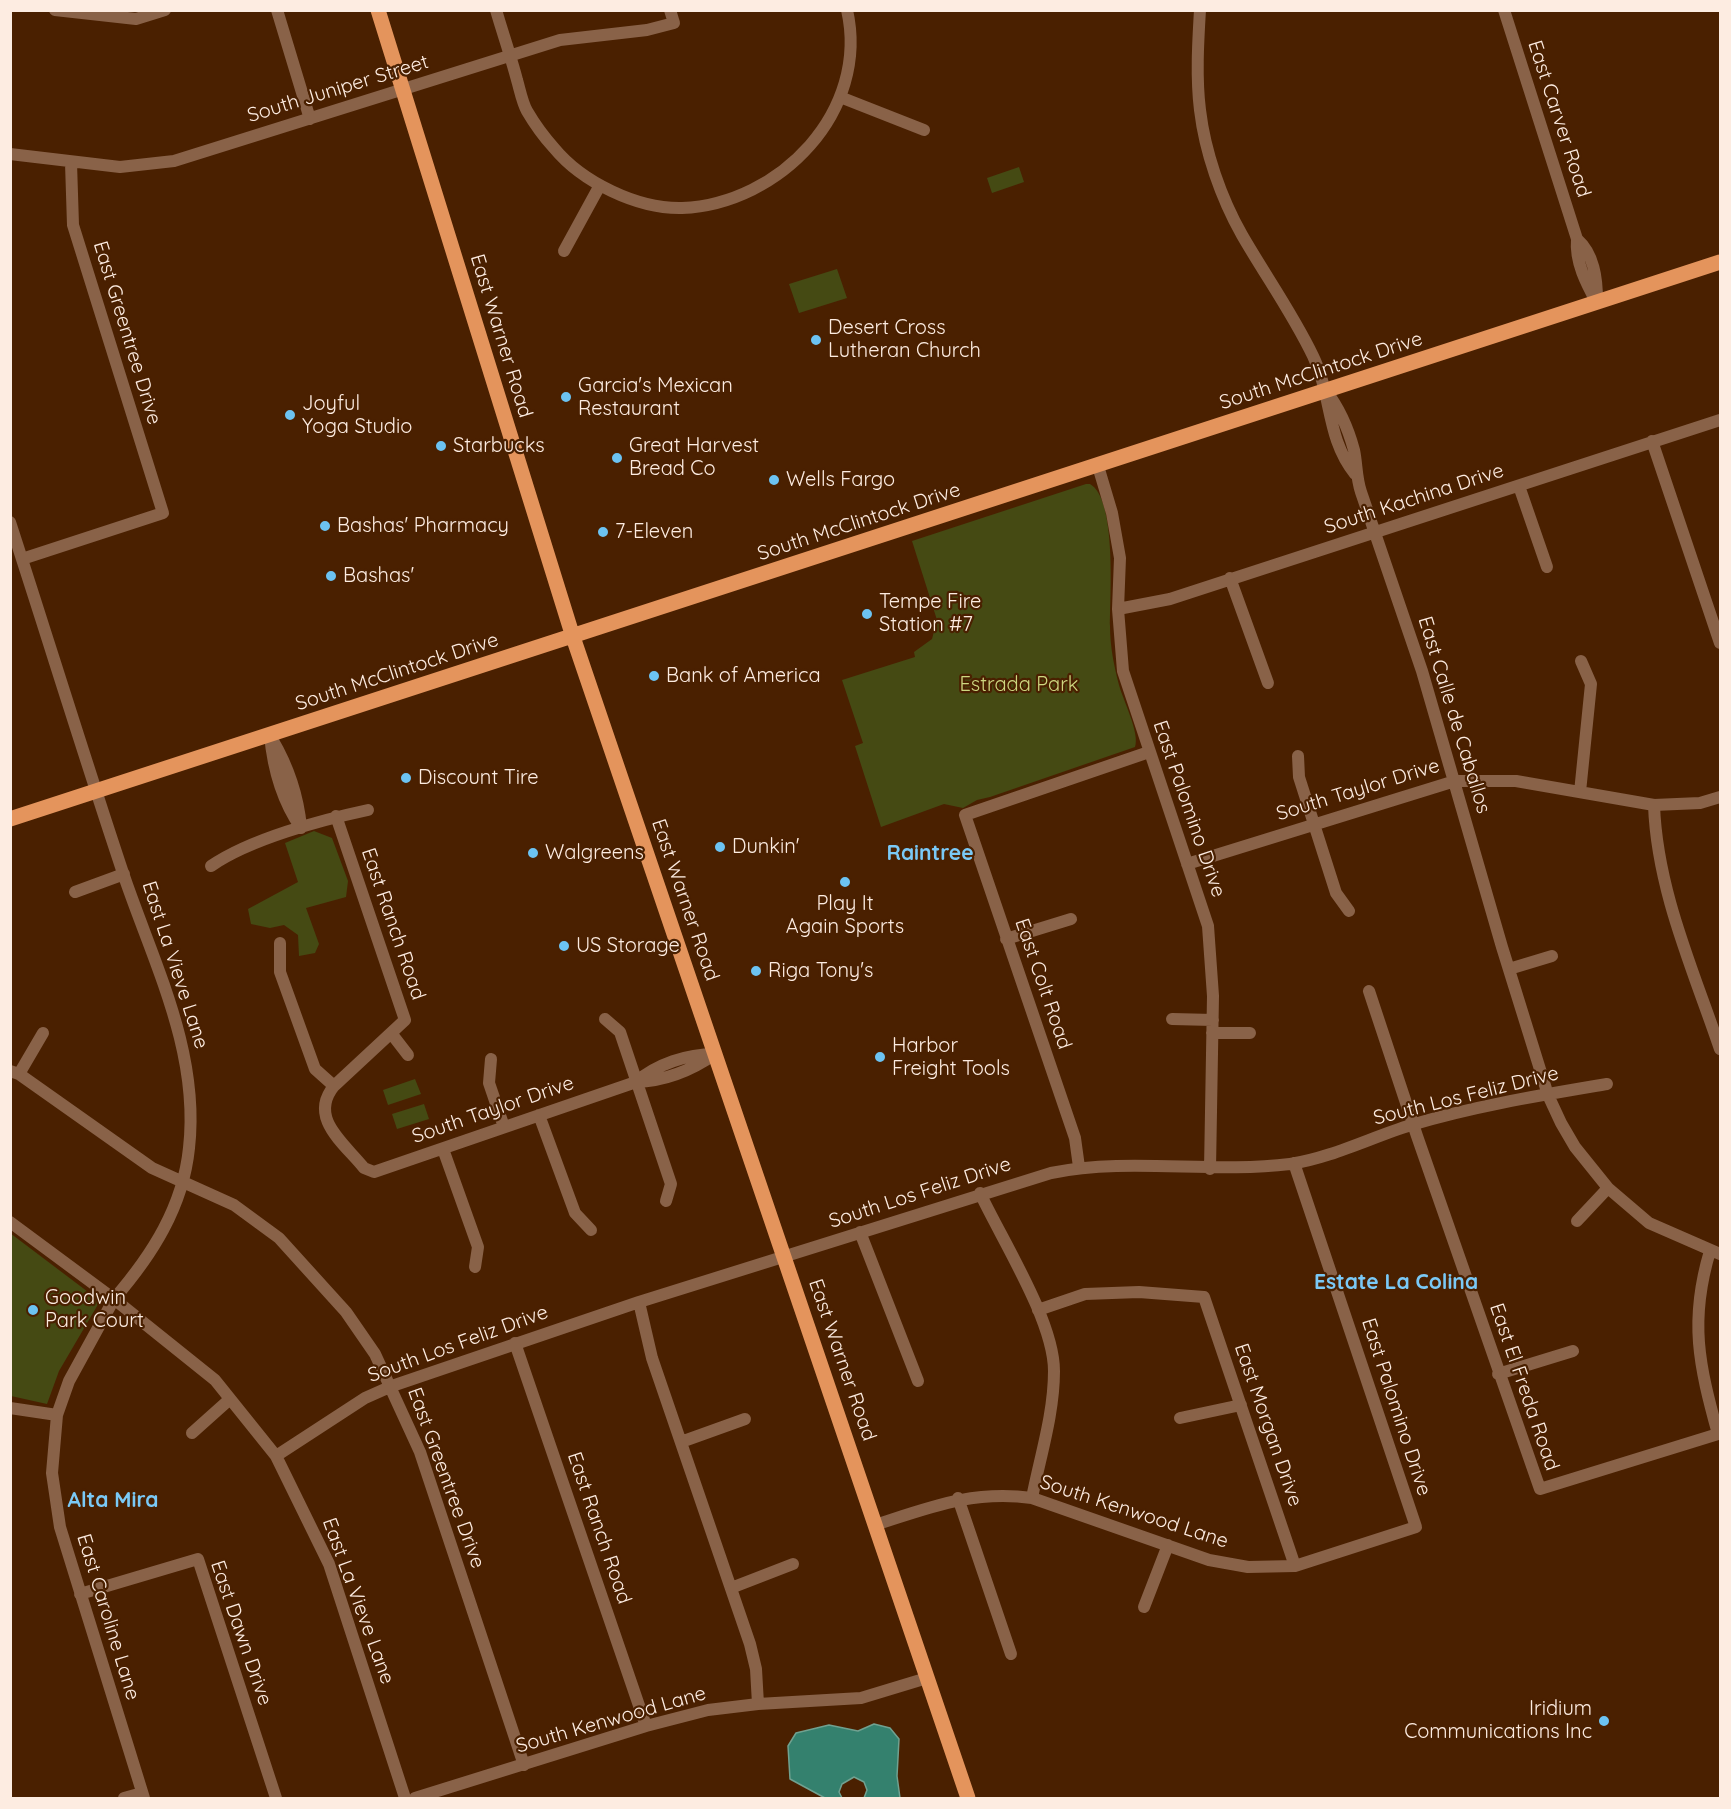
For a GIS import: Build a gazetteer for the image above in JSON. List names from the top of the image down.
{
  "streets": {
    "main road": ["East Warner Road", "South McClintock Drive"],
    "street": [
      "South Juniper Street",
      "East Carver Road",
      "East Greentree Drive",
      "South Kachina Drive",
      "East Calle de Caballos",
      "South Taylor Drive",
      "East Palomino Drive",
      "East Ranch Road",
      "East La Vieve Lane",
      "East Colt Road",
      "South Los Feliz Drive",
      "East El Freda Road",
      "East Morgan Drive",
      "South Kenwood Lane",
      "East Caroline Lane",
      "East Dawn Drive"
    ]
  },
  "crossings": [
    ["South Juniper Street", "East Greentree Drive"],
    ["South Juniper Street", "East Warner Road"],
    ["East Carver Road", "South McClintock Drive"],
    ["East Greentree Drive", "East La Vieve Lane"],
    ["East Greentree Drive", "South Los Feliz Drive"],
    ["East Greentree Drive", "South Kenwood Lane"],
    ["East Warner Road", "South McClintock Drive"],
    ["East Warner Road", "South Taylor Drive"],
    ["East Warner Road", "South Los Feliz Drive"],
    ["East Warner Road", "South Kenwood Lane"],
    ["South McClintock Drive", "East Calle de Caballos"],
    ["South McClintock Drive", "East Palomino Drive"],
    ["South McClintock Drive", "East La Vieve Lane"],
    ["South Kachina Drive", "East Calle de Caballos"],
    ["South Kachina Drive", "East Palomino Drive"],
    ["East Calle de Caballos", "South Taylor Drive"],
    ["East Calle de Caballos", "South Los Feliz Drive"],
    ["East Calle de Caballos", "East El Freda Road"],
    ["South Taylor Drive", "East Palomino Drive"],
    ["South Taylor Drive", "East Ranch Road"],
    ["East Palomino Drive", "East Colt Road"],
    ["East Palomino Drive", "South Los Feliz Drive"],
    ["East Palomino Drive", "South Kenwood Lane"],
    ["East Ranch Road", "South Los Feliz Drive"],
    ["East Ranch Road", "South Kenwood Lane"],
    ["East La Vieve Lane", "South Los Feliz Drive"],
    ["East La Vieve Lane", "East Caroline Lane"],
    ["East Colt Road", "South Los Feliz Drive"],
    ["South Los Feliz Drive", "East El Freda Road"],
    ["East Morgan Drive", "South Kenwood Lane"],
    ["East Caroline Lane", "East Dawn Drive"]
  ],
  "districts": ["Raintree", "Estate La Colina", "Alta Mira"],
  "parks": ["Estrada Park"],
  "places": [
    "Desert Cross Lutheran Church",
    "Garcia's Mexican Restaurant",
    "Joyful Yoga Studio",
    "Starbucks",
    "Great Harvest Bread Co",
    "Wells Fargo",
    "Bashas' Pharmacy",
    "7-Eleven",
    "Bashas'",
    "Tempe Fire Station #7",
    "Bank of America",
    "Discount Tire",
    "Dunkin'",
    "Walgreens",
    "Play It Again Sports",
    "US Storage",
    "Riga Tony's",
    "Harbor Freight Tools",
    "Goodwin Park Court",
    "Iridium Communications Inc"
  ]
}
